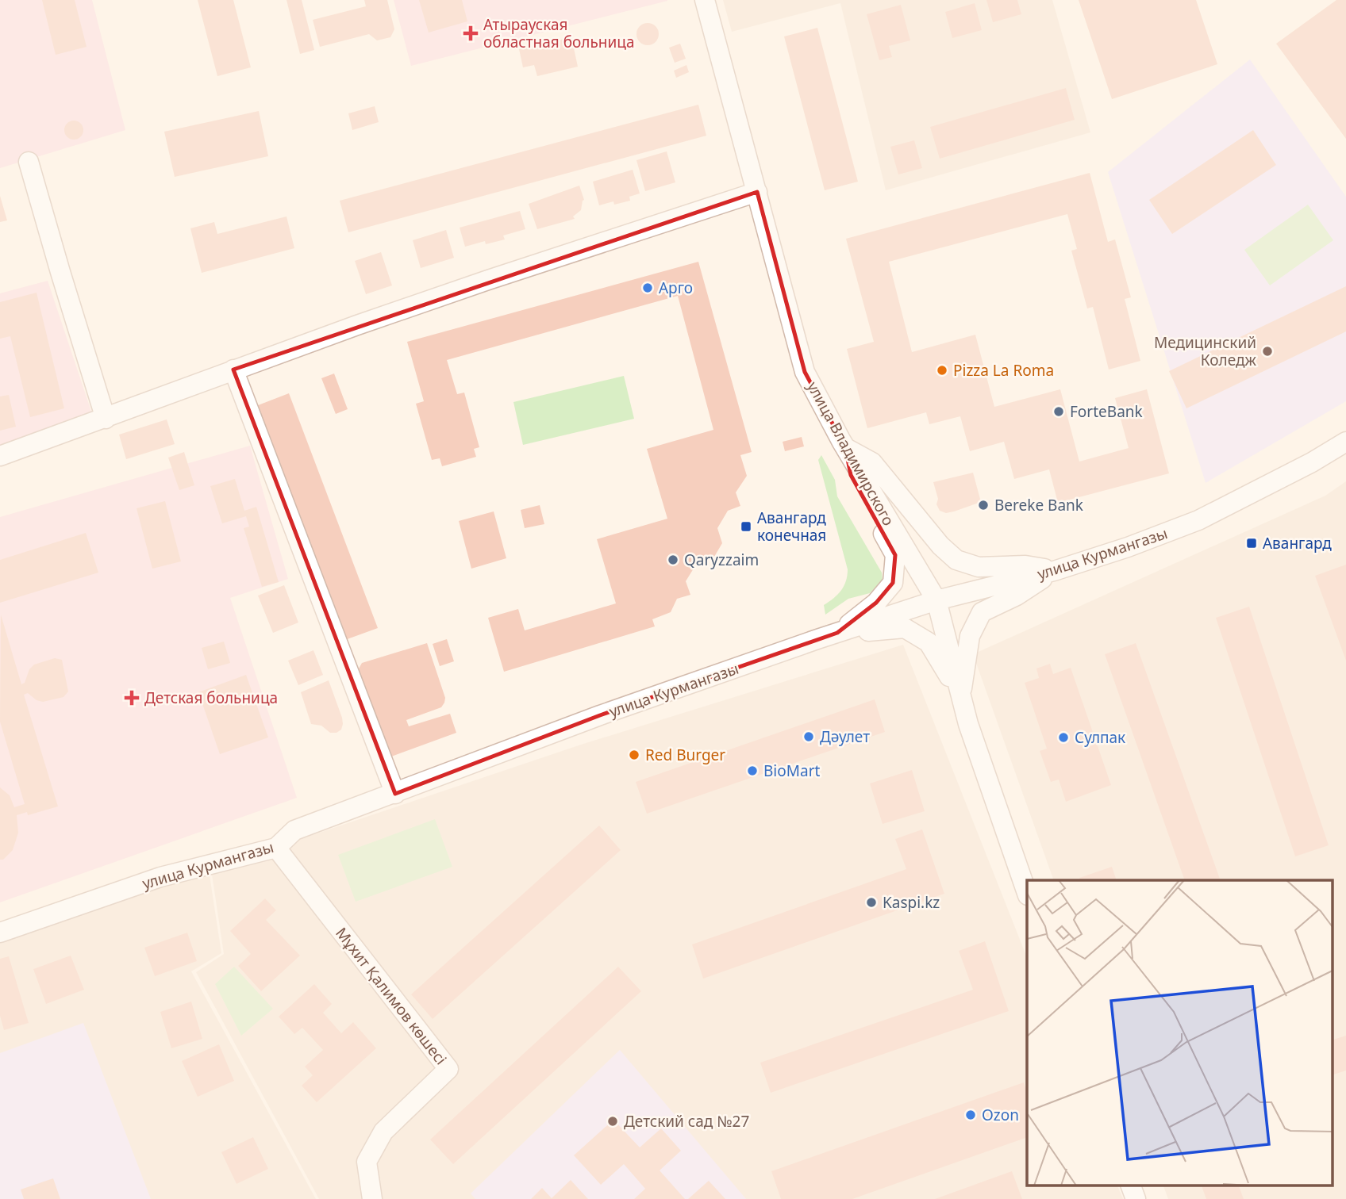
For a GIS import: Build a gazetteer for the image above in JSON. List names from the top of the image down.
{
  "streets": {
    "street": ["улица Владимирского", "улица Курмангазы", "Мұхит Қалимов көшесі"]
  },
  "crossings": [
    ["улица Владимирского", "улица Курмангазы"],
    ["улица Курмангазы", "Мұхит Қалимов көшесі"]
  ],
  "places": {
    "health": ["Атырауская областная больница", "Детская больница"],
    "other": [
      "Арго",
      "Медицинский Коледж",
      "Pizza La Roma",
      "ForteBank",
      "Bereke Bank",
      "Qaryzzaim",
      "Дәулет",
      "Сулпак",
      "Red Burger",
      "BioMart",
      "Kaspi.kz",
      "Ozon",
      "Детский сад №27"
    ],
    "transit": ["Авангард конечная", "Авангард"]
  }
}
